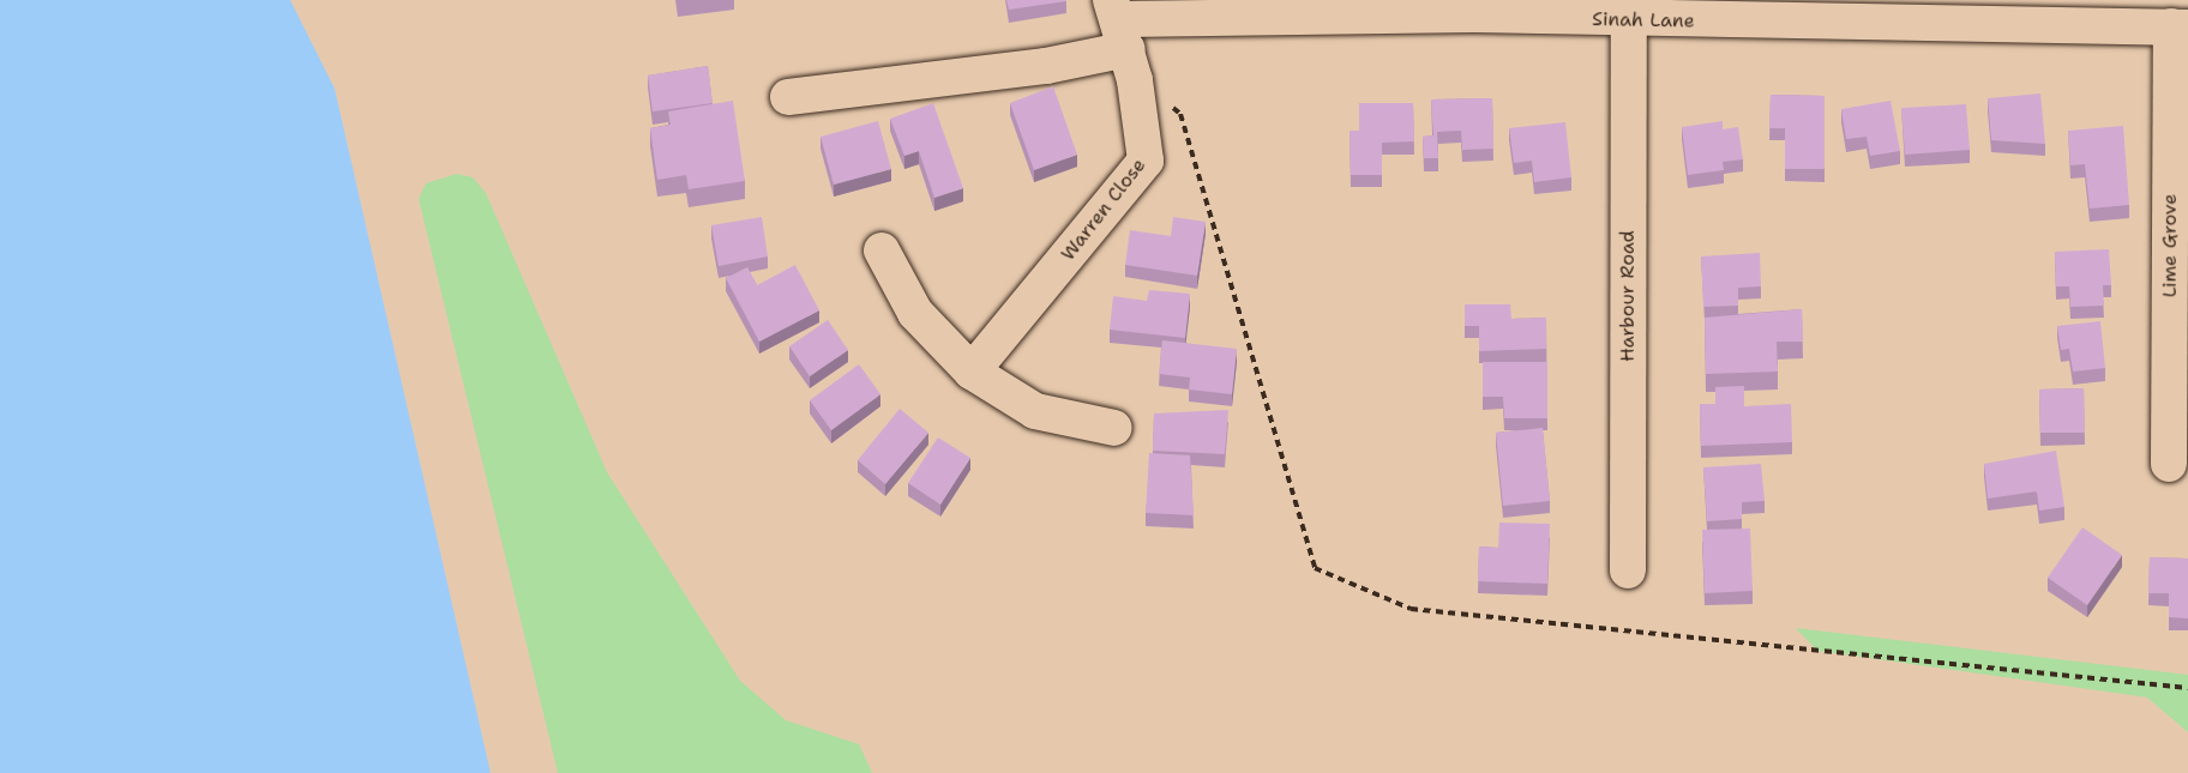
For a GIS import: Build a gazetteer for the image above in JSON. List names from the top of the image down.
{
  "streets": {
    "street": [
      "Sinah Lane",
      "Warren Close",
      "Lime Grove",
      "Harbour Road"
    ]
  },
  "crossings": [
    ["Sinah Lane", "Warren Close"],
    ["Sinah Lane", "Lime Grove"],
    ["Sinah Lane", "Harbour Road"]
  ]
}
